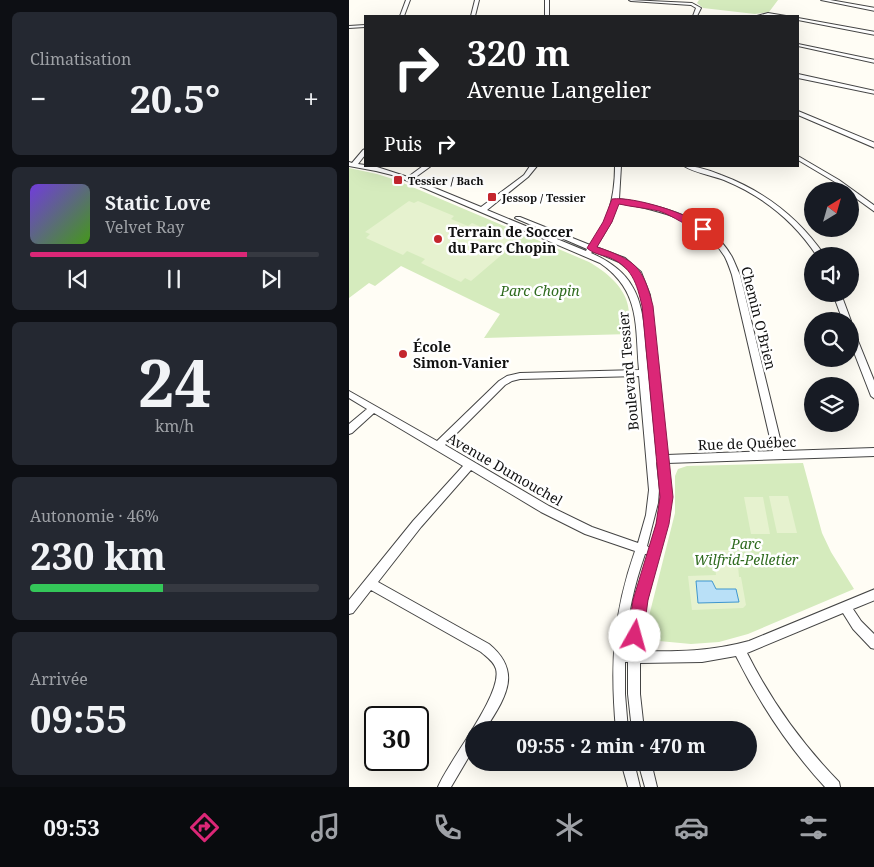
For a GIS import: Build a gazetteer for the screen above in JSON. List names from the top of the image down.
{
  "streets": {
    "street": [
      "Chemin O'Brien",
      "Boulevard Tessier",
      "Rue de Québec",
      "Avenue Dumouchel"
    ]
  },
  "crossings": [
    ["Chemin O'Brien", "Rue de Québec"],
    ["Boulevard Tessier", "Rue de Québec"],
    ["Boulevard Tessier", "Avenue Dumouchel"]
  ],
  "parks": ["Parc Chopin", "Parc Wilfrid-Pelletier"],
  "places": {
    "transit": ["Tessier / Bach", "Jessop / Tessier"],
    "other": ["Terrain de Soccer du Parc Chopin", "École Simon-Vanier"]
  },
  "north": "top right",
  "page": {
    "tile": [
      "Climatisation",
      ["24", "km/h"],
      ["Autonomie · 46%", "230 km"],
      ["Arrivée", "09:55"]
    ],
    "turn": ["320 m", "Avenue Langelier"],
    "heat": ["−", "20.5°", "+"],
    "then": "Puis",
    "song": ["Static Love", "Velvet Ray"],
    "limit": "30",
    "trip": "09:55 · 2 min · 470 m",
    "tabs": "09:53"
  }
}
